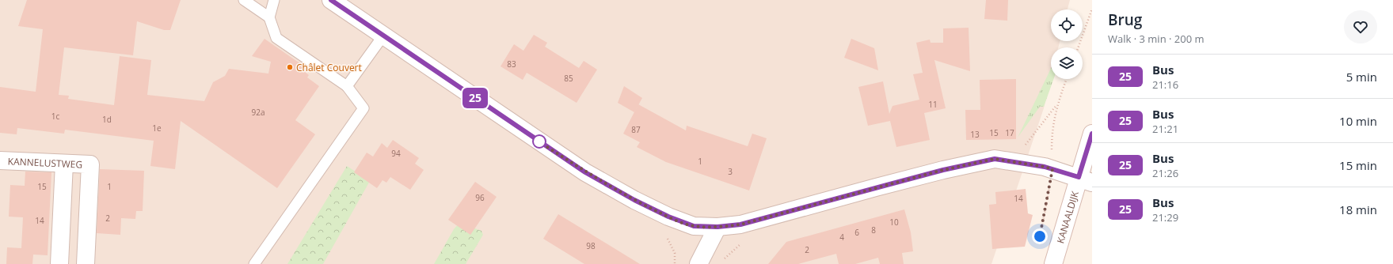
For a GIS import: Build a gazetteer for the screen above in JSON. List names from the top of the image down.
{
  "streets": {
    "street": ["KANNELUSTWEG", "KANAALDIJK"]
  },
  "places": ["Châlet Couvert"],
  "lines": ["bus line 25"],
  "house_numbers": [
    "83",
    "85",
    "11",
    "92a",
    "1c",
    "1d",
    "1e",
    "87",
    "15",
    "17",
    "13",
    "94",
    "1",
    "3",
    "15",
    "1",
    "96",
    "14",
    "2",
    "14",
    "10",
    "8",
    "6",
    "4",
    "98",
    "2"
  ],
  "page": {
    "on_map": "25",
    "heading": ["Brug", "Walk · 3 min · 200 m"],
    "list": [
      {
        "mark": "25",
        "name": "Bus",
        "note": "21:16",
        "value": "5 min"
      },
      {
        "mark": "25",
        "name": "Bus",
        "note": "21:21",
        "value": "10 min"
      },
      {
        "mark": "25",
        "name": "Bus",
        "note": "21:26",
        "value": "15 min"
      },
      {
        "mark": "25",
        "name": "Bus",
        "note": "21:29",
        "value": "18 min"
      }
    ]
  }
}
